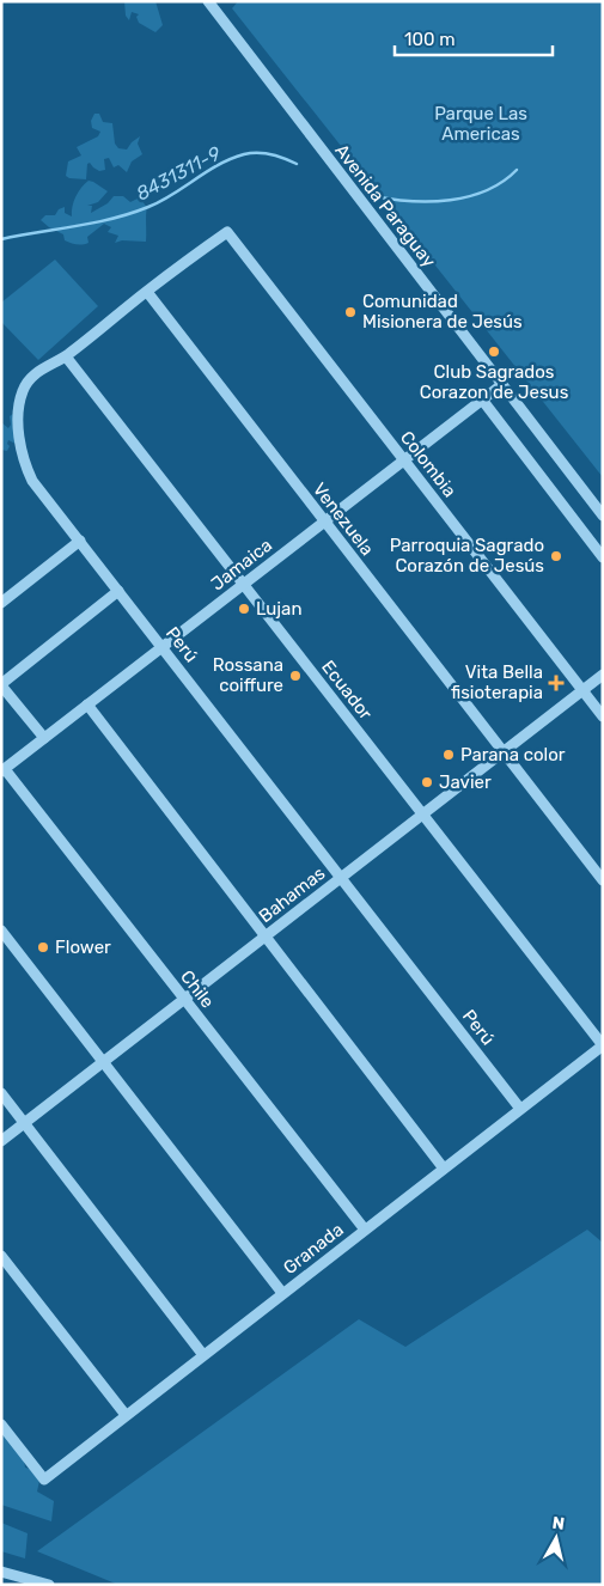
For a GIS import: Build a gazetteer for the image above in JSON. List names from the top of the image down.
{
  "streets": {
    "street": [
      "Avenida Paraguay",
      "Colombia",
      "Venezuela",
      "Jamaica",
      "Perú",
      "Ecuador",
      "Bahamas",
      "Chile",
      "Granada"
    ]
  },
  "crossings": [
    ["Avenida Paraguay", "Jamaica"],
    ["Colombia", "Jamaica"],
    ["Colombia", "Perú"],
    ["Colombia", "Bahamas"],
    ["Venezuela", "Jamaica"],
    ["Venezuela", "Perú"],
    ["Venezuela", "Bahamas"],
    ["Jamaica", "Perú"],
    ["Jamaica", "Ecuador"],
    ["Jamaica", "Chile"],
    ["Perú", "Ecuador"],
    ["Perú", "Bahamas"],
    ["Perú", "Granada"],
    ["Ecuador", "Bahamas"],
    ["Ecuador", "Granada"],
    ["Bahamas", "Chile"],
    ["Chile", "Granada"]
  ],
  "water": ["8431311-9"],
  "parks": ["Parque Las Americas"],
  "places": {
    "other": [
      "Comunidad Misionera de Jesús",
      "Club Sagrados Corazon de Jesus",
      "Parroquia Sagrado Corazón de Jesús",
      "Lujan",
      "Rossana coiffure",
      "Parana color",
      "Javier",
      "Flower"
    ],
    "health": ["Vita Bella fisioterapia"]
  },
  "scale_bar": "100 m",
  "north": "top"
}
